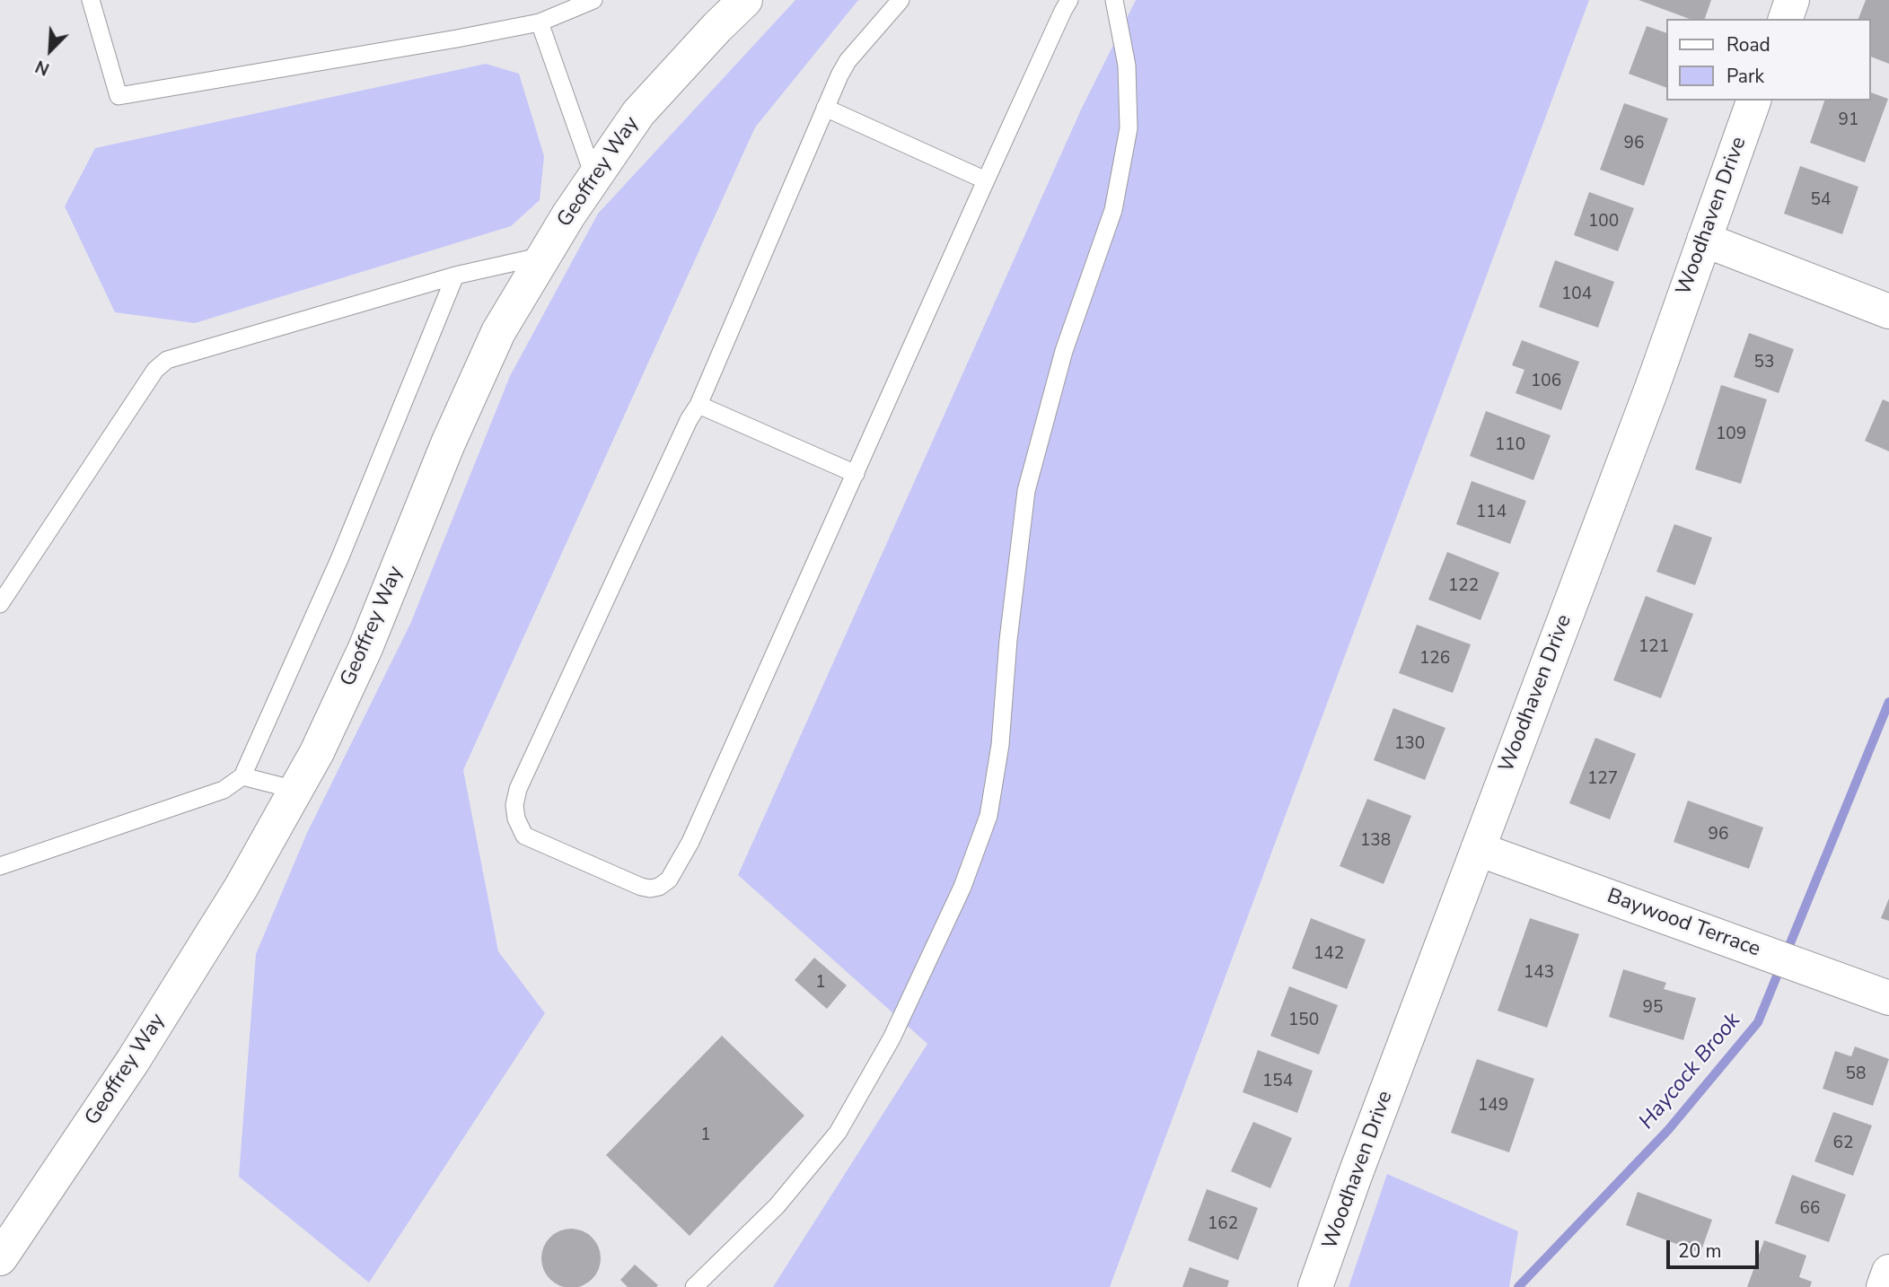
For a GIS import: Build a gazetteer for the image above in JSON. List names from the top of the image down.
{
  "streets": {
    "street": ["Geoffrey Way", "Woodhaven Drive", "Baywood Terrace"]
  },
  "crossings": [
    ["Woodhaven Drive", "Baywood Terrace"]
  ],
  "water": ["Haycock Brook"],
  "house_numbers": [
    "91",
    "96",
    "54",
    "100",
    "104",
    "53",
    "106",
    "109",
    "110",
    "114",
    "122",
    "121",
    "126",
    "130",
    "127",
    "96",
    "138",
    "142",
    "143",
    "1",
    "95",
    "150",
    "58",
    "154",
    "149",
    "1",
    "62",
    "66",
    "162"
  ],
  "legend": ["Road", "Park"],
  "scale_bar": "20 m",
  "north": "bottom left"
}
